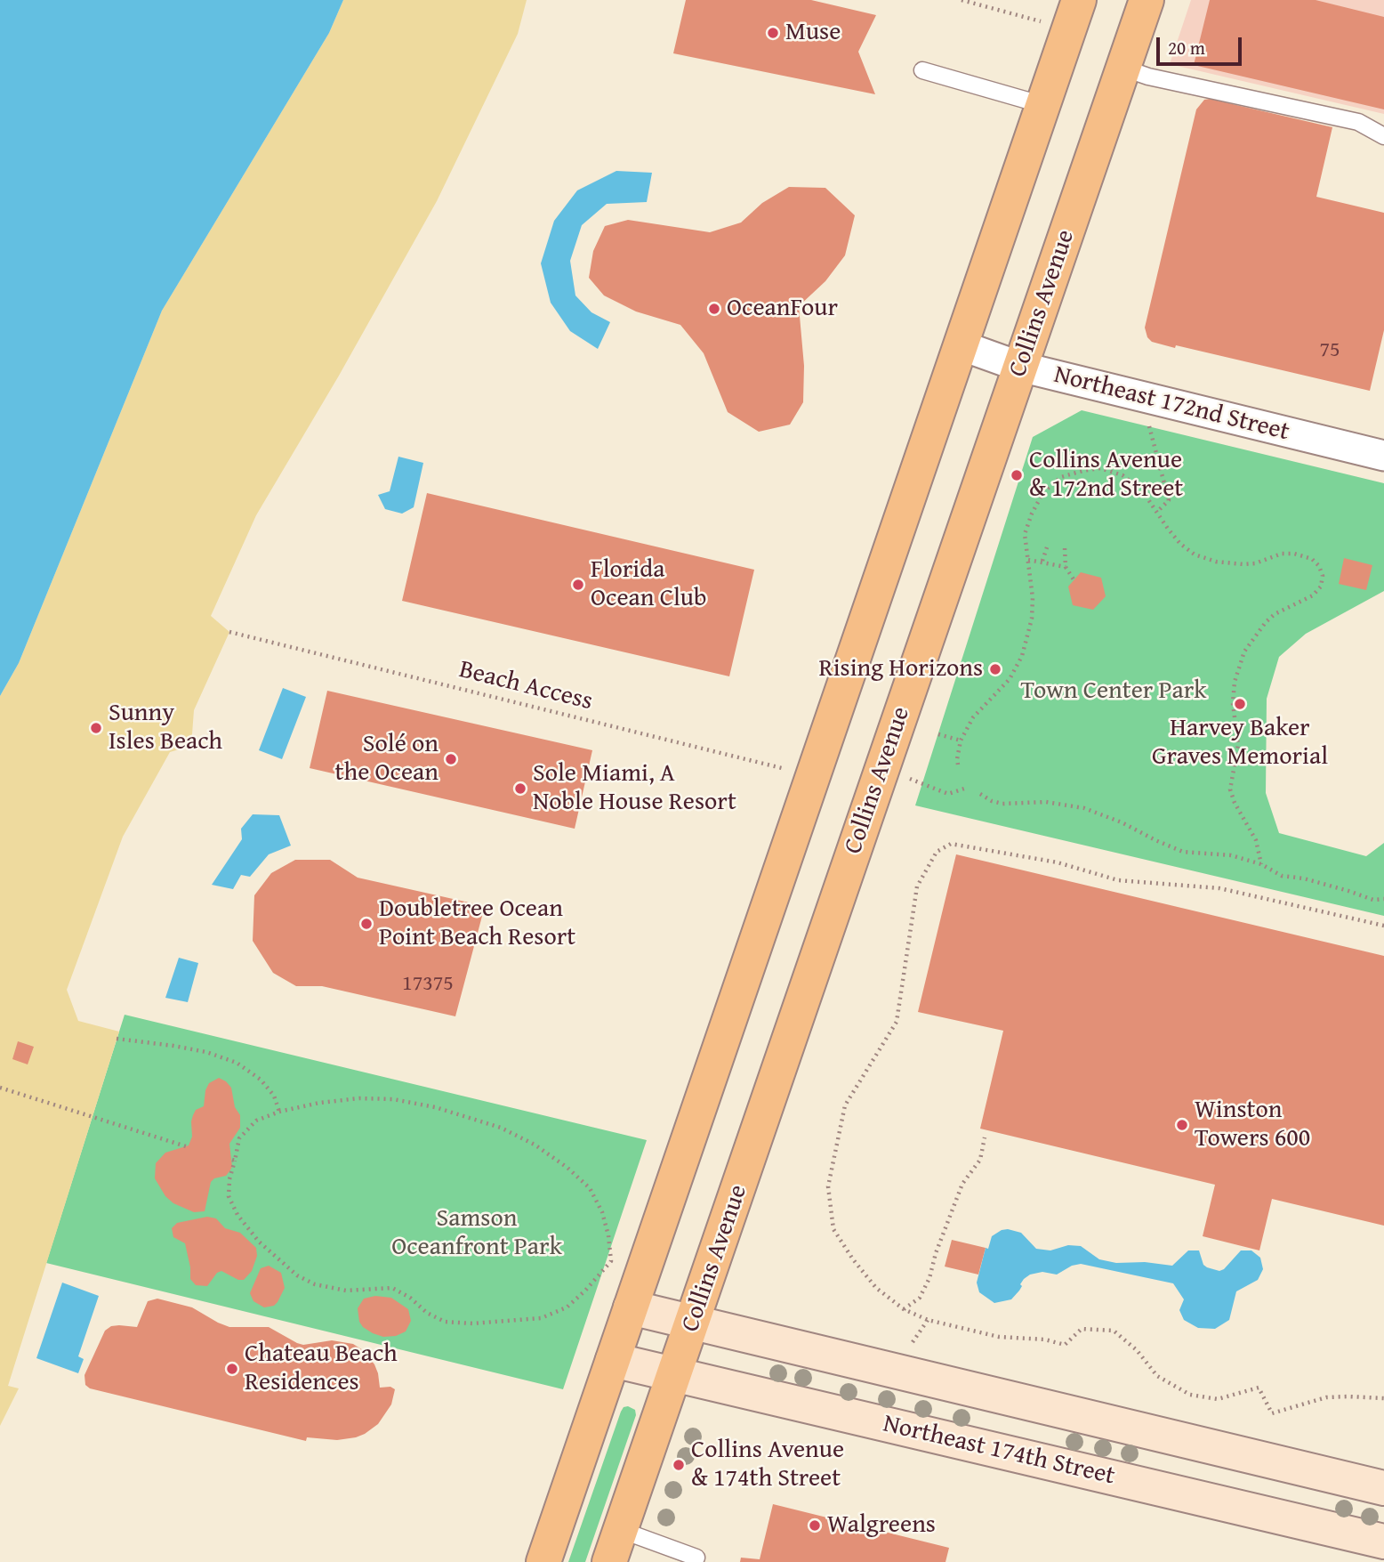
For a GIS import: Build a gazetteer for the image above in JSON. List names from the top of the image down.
{
  "streets": {
    "main road": ["Collins Avenue"],
    "street": ["Northeast 172nd Street", "Northeast 174th Street"],
    "path": ["Beach Access"]
  },
  "crossings": [
    ["Collins Avenue", "Northeast 172nd Street"],
    ["Collins Avenue", "Northeast 174th Street"]
  ],
  "parks": ["Town Center Park", "Samson Oceanfront Park"],
  "places": [
    "Muse",
    "OceanFour",
    "Collins Avenue & 172nd Street",
    "Florida Ocean Club",
    "Rising Horizons",
    "Harvey Baker Graves Memorial",
    "Sunny Isles Beach",
    "Solé on the Ocean",
    "Sole Miami, A Noble House Resort",
    "Doubletree Ocean Point Beach Resort",
    "Winston Towers 600",
    "Chateau Beach Residences",
    "Collins Avenue & 174th Street",
    "Walgreens"
  ],
  "house_numbers": ["75", "17375"],
  "scale_bar": "20 m"
}
